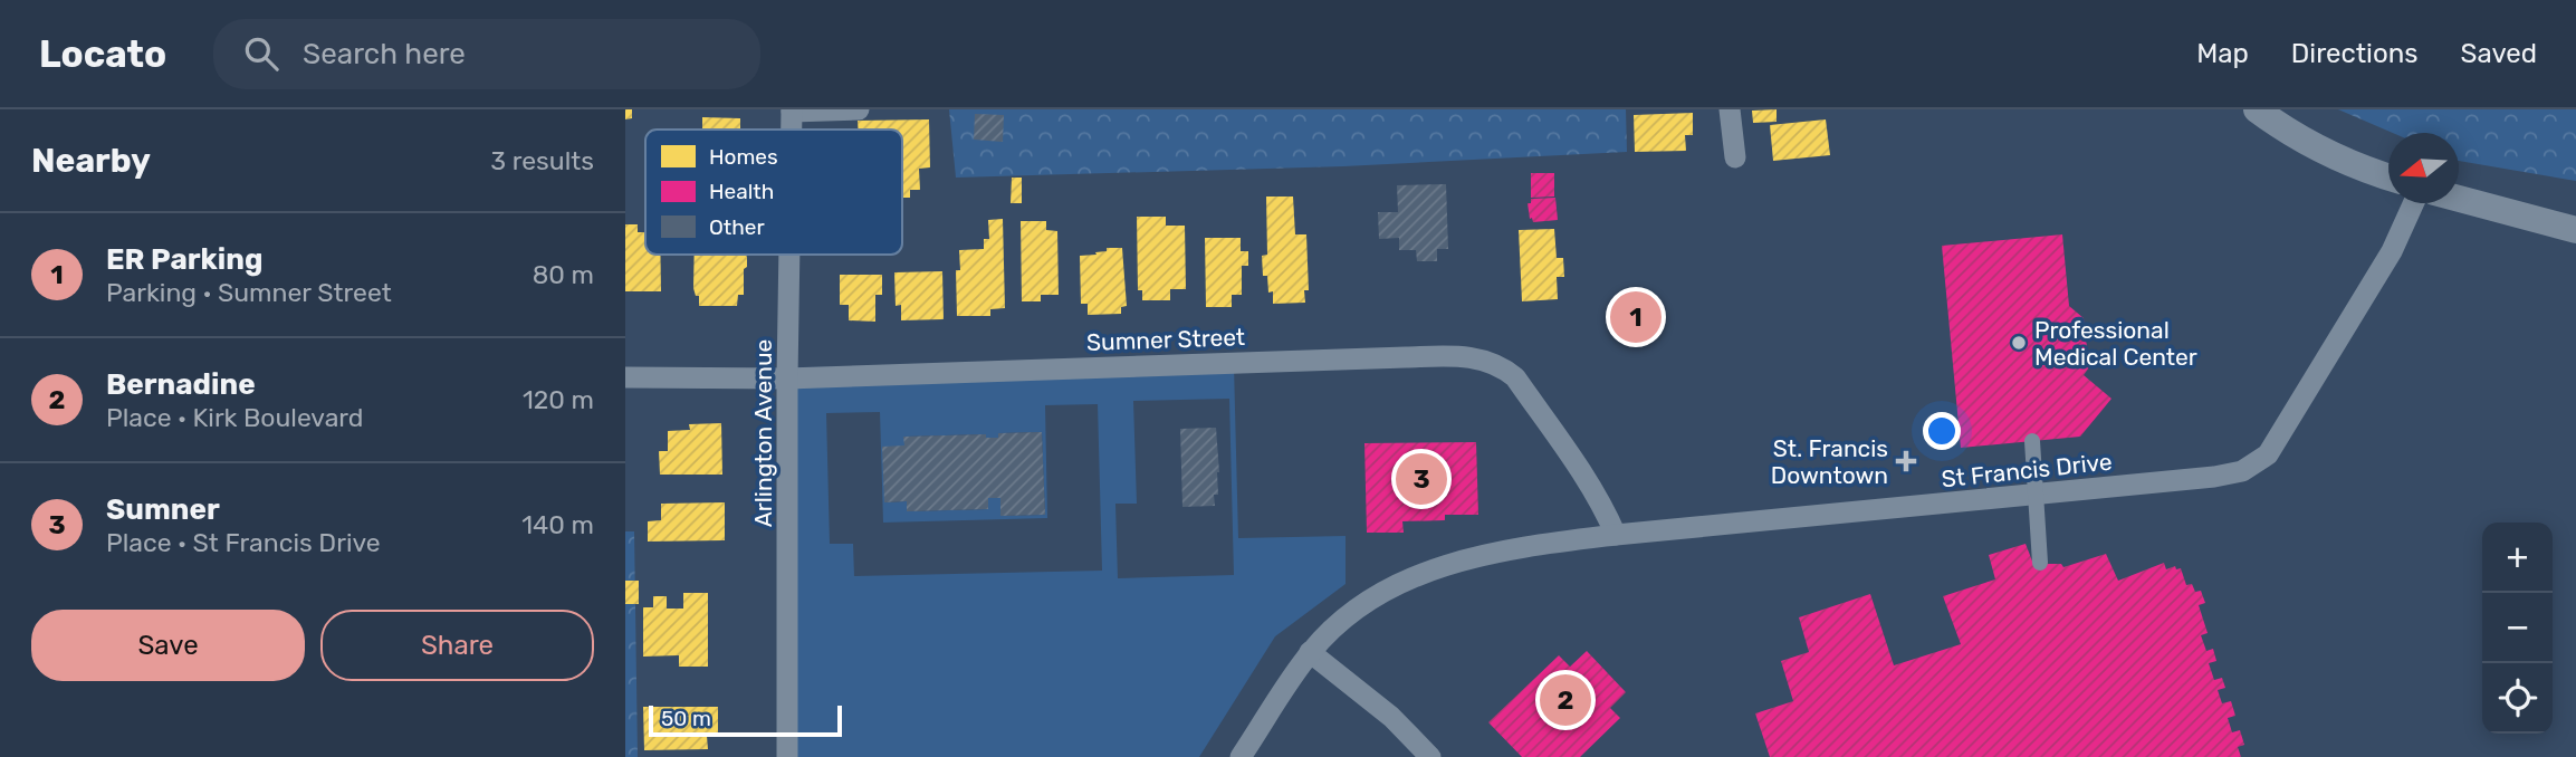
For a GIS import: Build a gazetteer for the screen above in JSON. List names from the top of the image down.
{
  "streets": {
    "street": ["Sumner Street", "Arlington Avenue", "St Francis Drive"]
  },
  "crossings": [
    ["Sumner Street", "Arlington Avenue"],
    ["Sumner Street", "St Francis Drive"]
  ],
  "places": {
    "other": ["Professional Medical Center"],
    "health": ["St. Francis Downtown"]
  },
  "legend": ["Homes", "Health", "Other"],
  "scale_bar": "50 m",
  "north": "left",
  "page": {
    "header": "Locato",
    "search": "Search here",
    "nav": ["Map", "Directions", "Saved"],
    "heading": ["Nearby", "3 results"],
    "list": [
      {
        "mark": "1",
        "name": "ER Parking",
        "note": "Parking · Sumner Street",
        "value": "80 m"
      },
      {
        "mark": "2",
        "name": "Bernadine",
        "note": "Place · Kirk Boulevard",
        "value": "120 m"
      },
      {
        "mark": "3",
        "name": "Sumner",
        "note": "Place · St Francis Drive",
        "value": "140 m"
      }
    ],
    "pins": ["1", "3", "2"],
    "map_buttons": ["+", "−"],
    "buttons": ["Save", "Share"],
    "scale": "50 m"
  }
}
